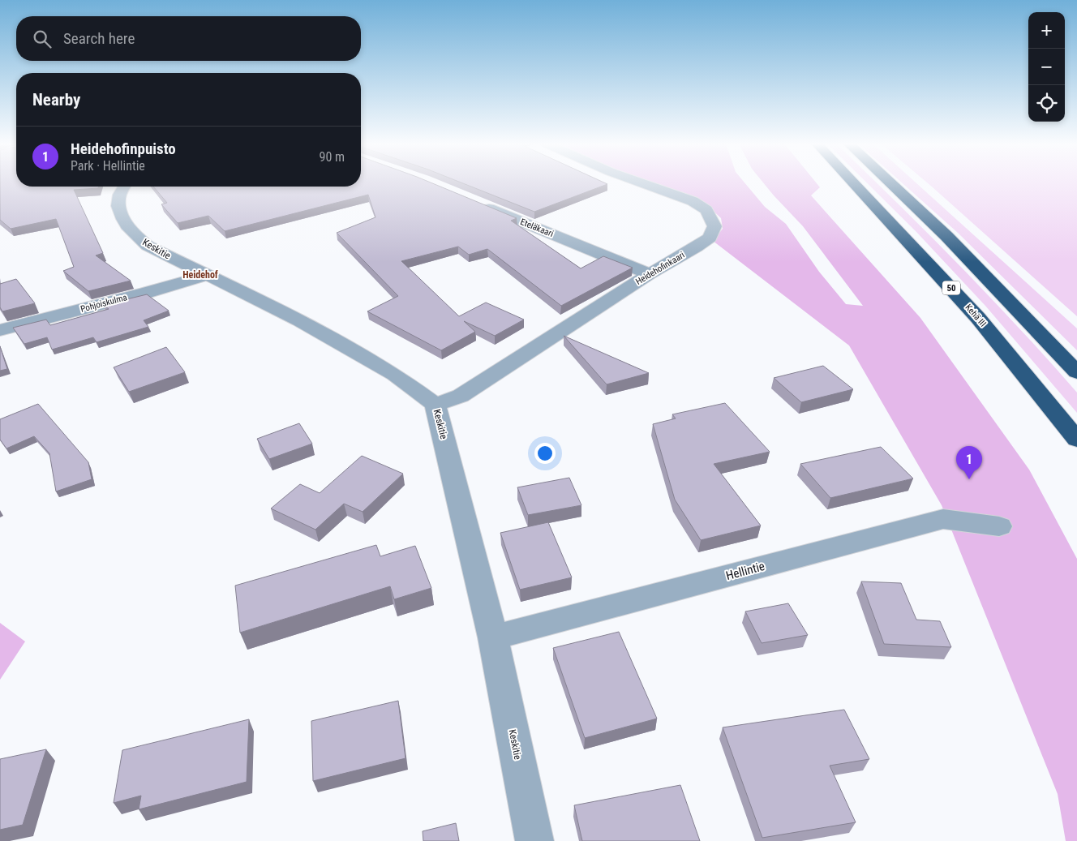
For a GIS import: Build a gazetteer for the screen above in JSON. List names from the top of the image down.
{
  "streets": {
    "highway": ["50", "Kehä III"],
    "street": [
      "Eteläkaari",
      "Keskitie",
      "Heidehofinkaari",
      "Pohjoiskulma",
      "Hellintie"
    ]
  },
  "crossings": [
    ["Eteläkaari", "Heidehofinkaari"],
    ["Keskitie", "Heidehofinkaari"],
    ["Keskitie", "Pohjoiskulma"],
    ["Keskitie", "Hellintie"]
  ],
  "districts": ["Heidehof"],
  "page": {
    "map_buttons": ["+", "−"],
    "search": "Search here",
    "heading": "Nearby",
    "list": [
      {
        "mark": "1",
        "name": "Heidehofinpuisto",
        "note": "Park · Hellintie",
        "value": "90 m"
      }
    ],
    "pins": "1"
  }
}
